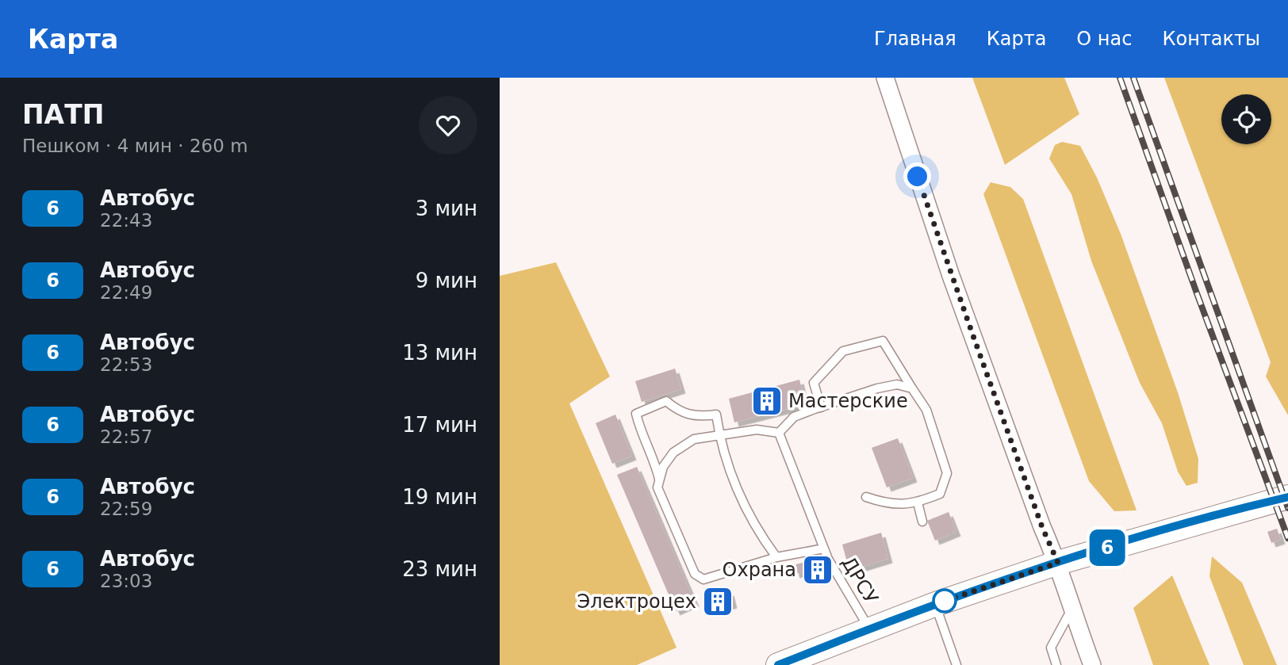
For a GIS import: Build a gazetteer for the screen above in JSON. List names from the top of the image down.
{
  "streets": {
    "lane": ["ДРСУ"]
  },
  "places": {
    "building": ["Мастерские", "Охрана", "Электроцех"]
  },
  "lines": ["bus line 6"],
  "page": {
    "header": "Карта",
    "nav": [
      "Главная",
      "Карта",
      "О нас",
      "Контакты"
    ],
    "heading": ["ПАТП", "Пешком · 4 мин · 260 m"],
    "on_map": "6",
    "list": [
      {
        "mark": "6",
        "name": "Автобус",
        "note": "22:43",
        "value": "3 мин"
      },
      {
        "mark": "6",
        "name": "Автобус",
        "note": "22:49",
        "value": "9 мин"
      },
      {
        "mark": "6",
        "name": "Автобус",
        "note": "22:53",
        "value": "13 мин"
      },
      {
        "mark": "6",
        "name": "Автобус",
        "note": "22:57",
        "value": "17 мин"
      },
      {
        "mark": "6",
        "name": "Автобус",
        "note": "22:59",
        "value": "19 мин"
      },
      {
        "mark": "6",
        "name": "Автобус",
        "note": "23:03",
        "value": "23 мин"
      }
    ]
  }
}
